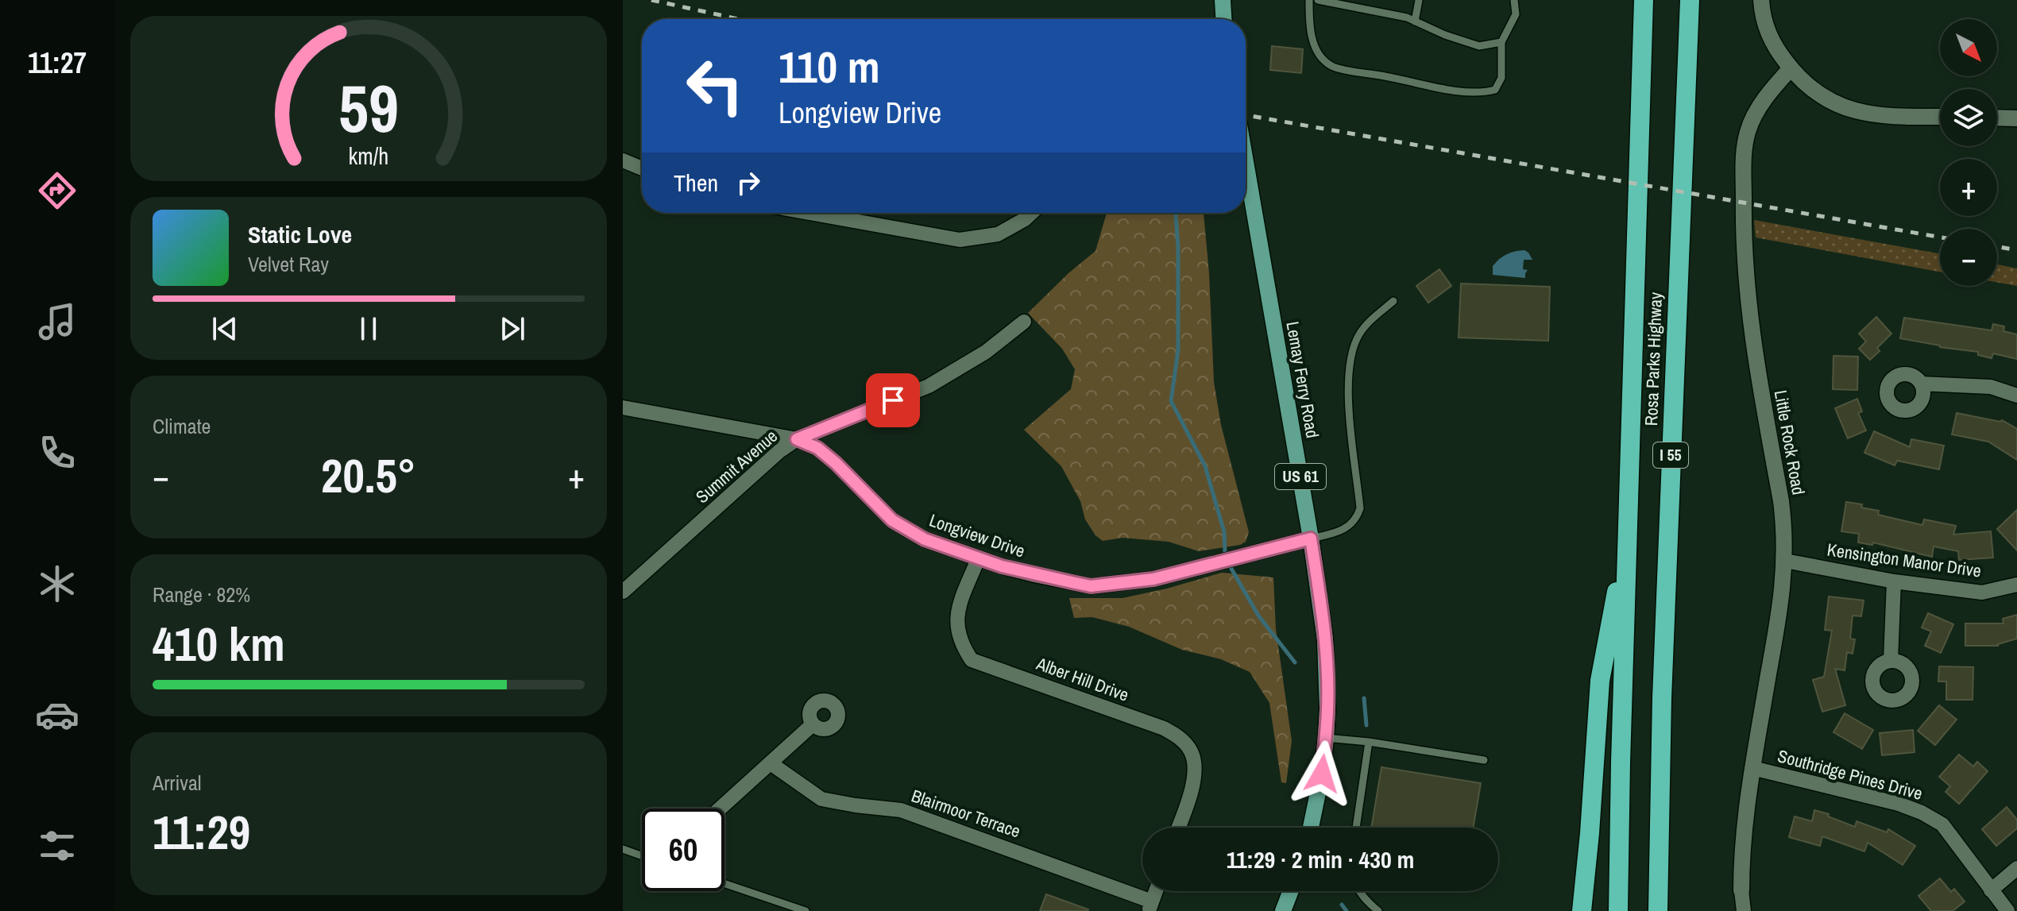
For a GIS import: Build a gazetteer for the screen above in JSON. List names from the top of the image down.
{
  "streets": {
    "highway": ["Rosa Parks Highway", "I 55"],
    "main road": ["Lemay Ferry Road", "US 61"],
    "street": [
      "Little Rock Road",
      "Summit Avenue",
      "Longview Drive",
      "Kensington Manor Drive",
      "Alber Hill Drive",
      "Southridge Pines Drive",
      "Blairmoor Terrace"
    ]
  },
  "crossings": [
    ["Rosa Parks Highway", "I 55"],
    ["Lemay Ferry Road", "Longview Drive"],
    ["Little Rock Road", "Kensington Manor Drive"],
    ["Little Rock Road", "Southridge Pines Drive"],
    ["Summit Avenue", "Longview Drive"],
    ["Longview Drive", "Alber Hill Drive"]
  ],
  "north": "bottom right",
  "page": {
    "tabs": "11:27",
    "map_buttons": ["+", "−"],
    "turn": ["110 m", "Longview Drive"],
    "then": "Then",
    "song": ["Static Love", "Velvet Ray"],
    "tile": [
      "Climate",
      ["Range · 82%", "410 km"],
      ["Arrival", "11:29"]
    ],
    "heat": ["−", "20.5°", "+"],
    "limit": "60",
    "trip": "11:29 · 2 min · 430 m",
    "gauge": ["59", "km/h"]
  }
}
